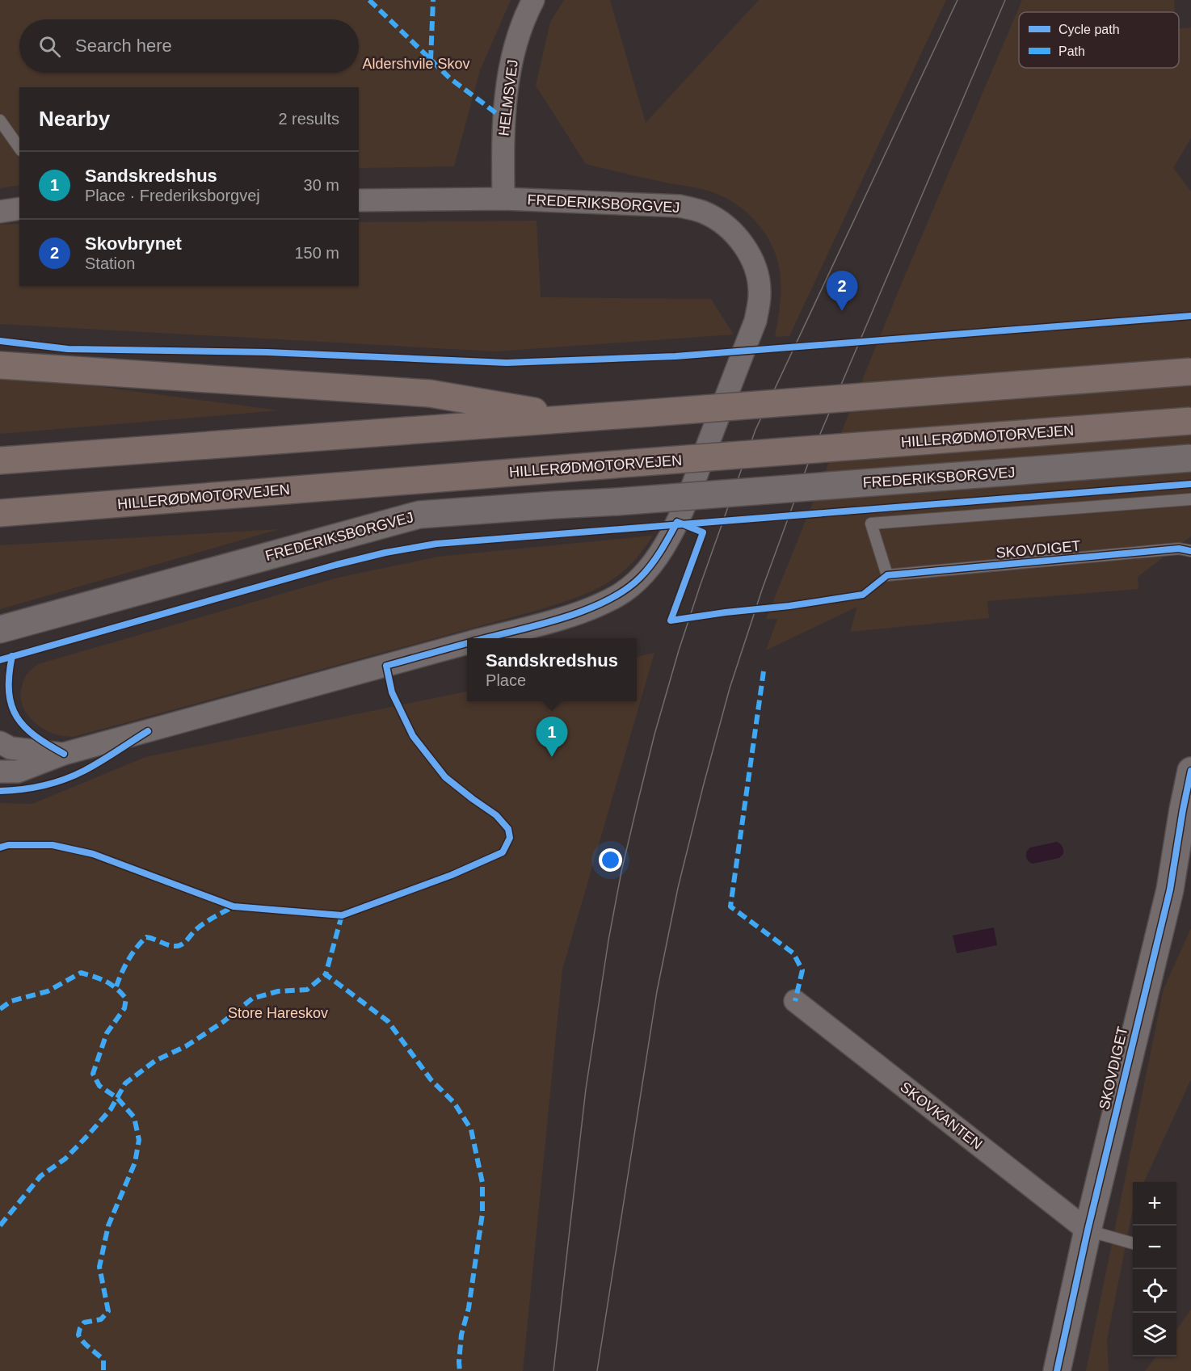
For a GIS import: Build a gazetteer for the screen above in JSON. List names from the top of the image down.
{
  "streets": {
    "highway": ["HILLERØDMOTORVEJEN"],
    "street": [
      "HELMSVEJ",
      "FREDERIKSBORGVEJ",
      "SKOVDIGET",
      "SKOVKANTEN"
    ]
  },
  "crossings": [
    ["HELMSVEJ", "FREDERIKSBORGVEJ"],
    ["SKOVDIGET", "SKOVKANTEN"]
  ],
  "parks": ["Aldershvile Skov", "Store Hareskov"],
  "legend": ["Cycle path", "Path"],
  "page": {
    "search": "Search here",
    "heading": ["Nearby", "2 results"],
    "list": [
      {
        "mark": "1",
        "name": "Sandskredshus",
        "note": "Place · Frederiksborgvej",
        "value": "30 m"
      },
      {
        "mark": "2",
        "name": "Skovbrynet",
        "note": "Station",
        "value": "150 m"
      }
    ],
    "pins": ["2", "1"],
    "popup": ["Sandskredshus", "Place"],
    "map_buttons": ["+", "−"]
  }
}
